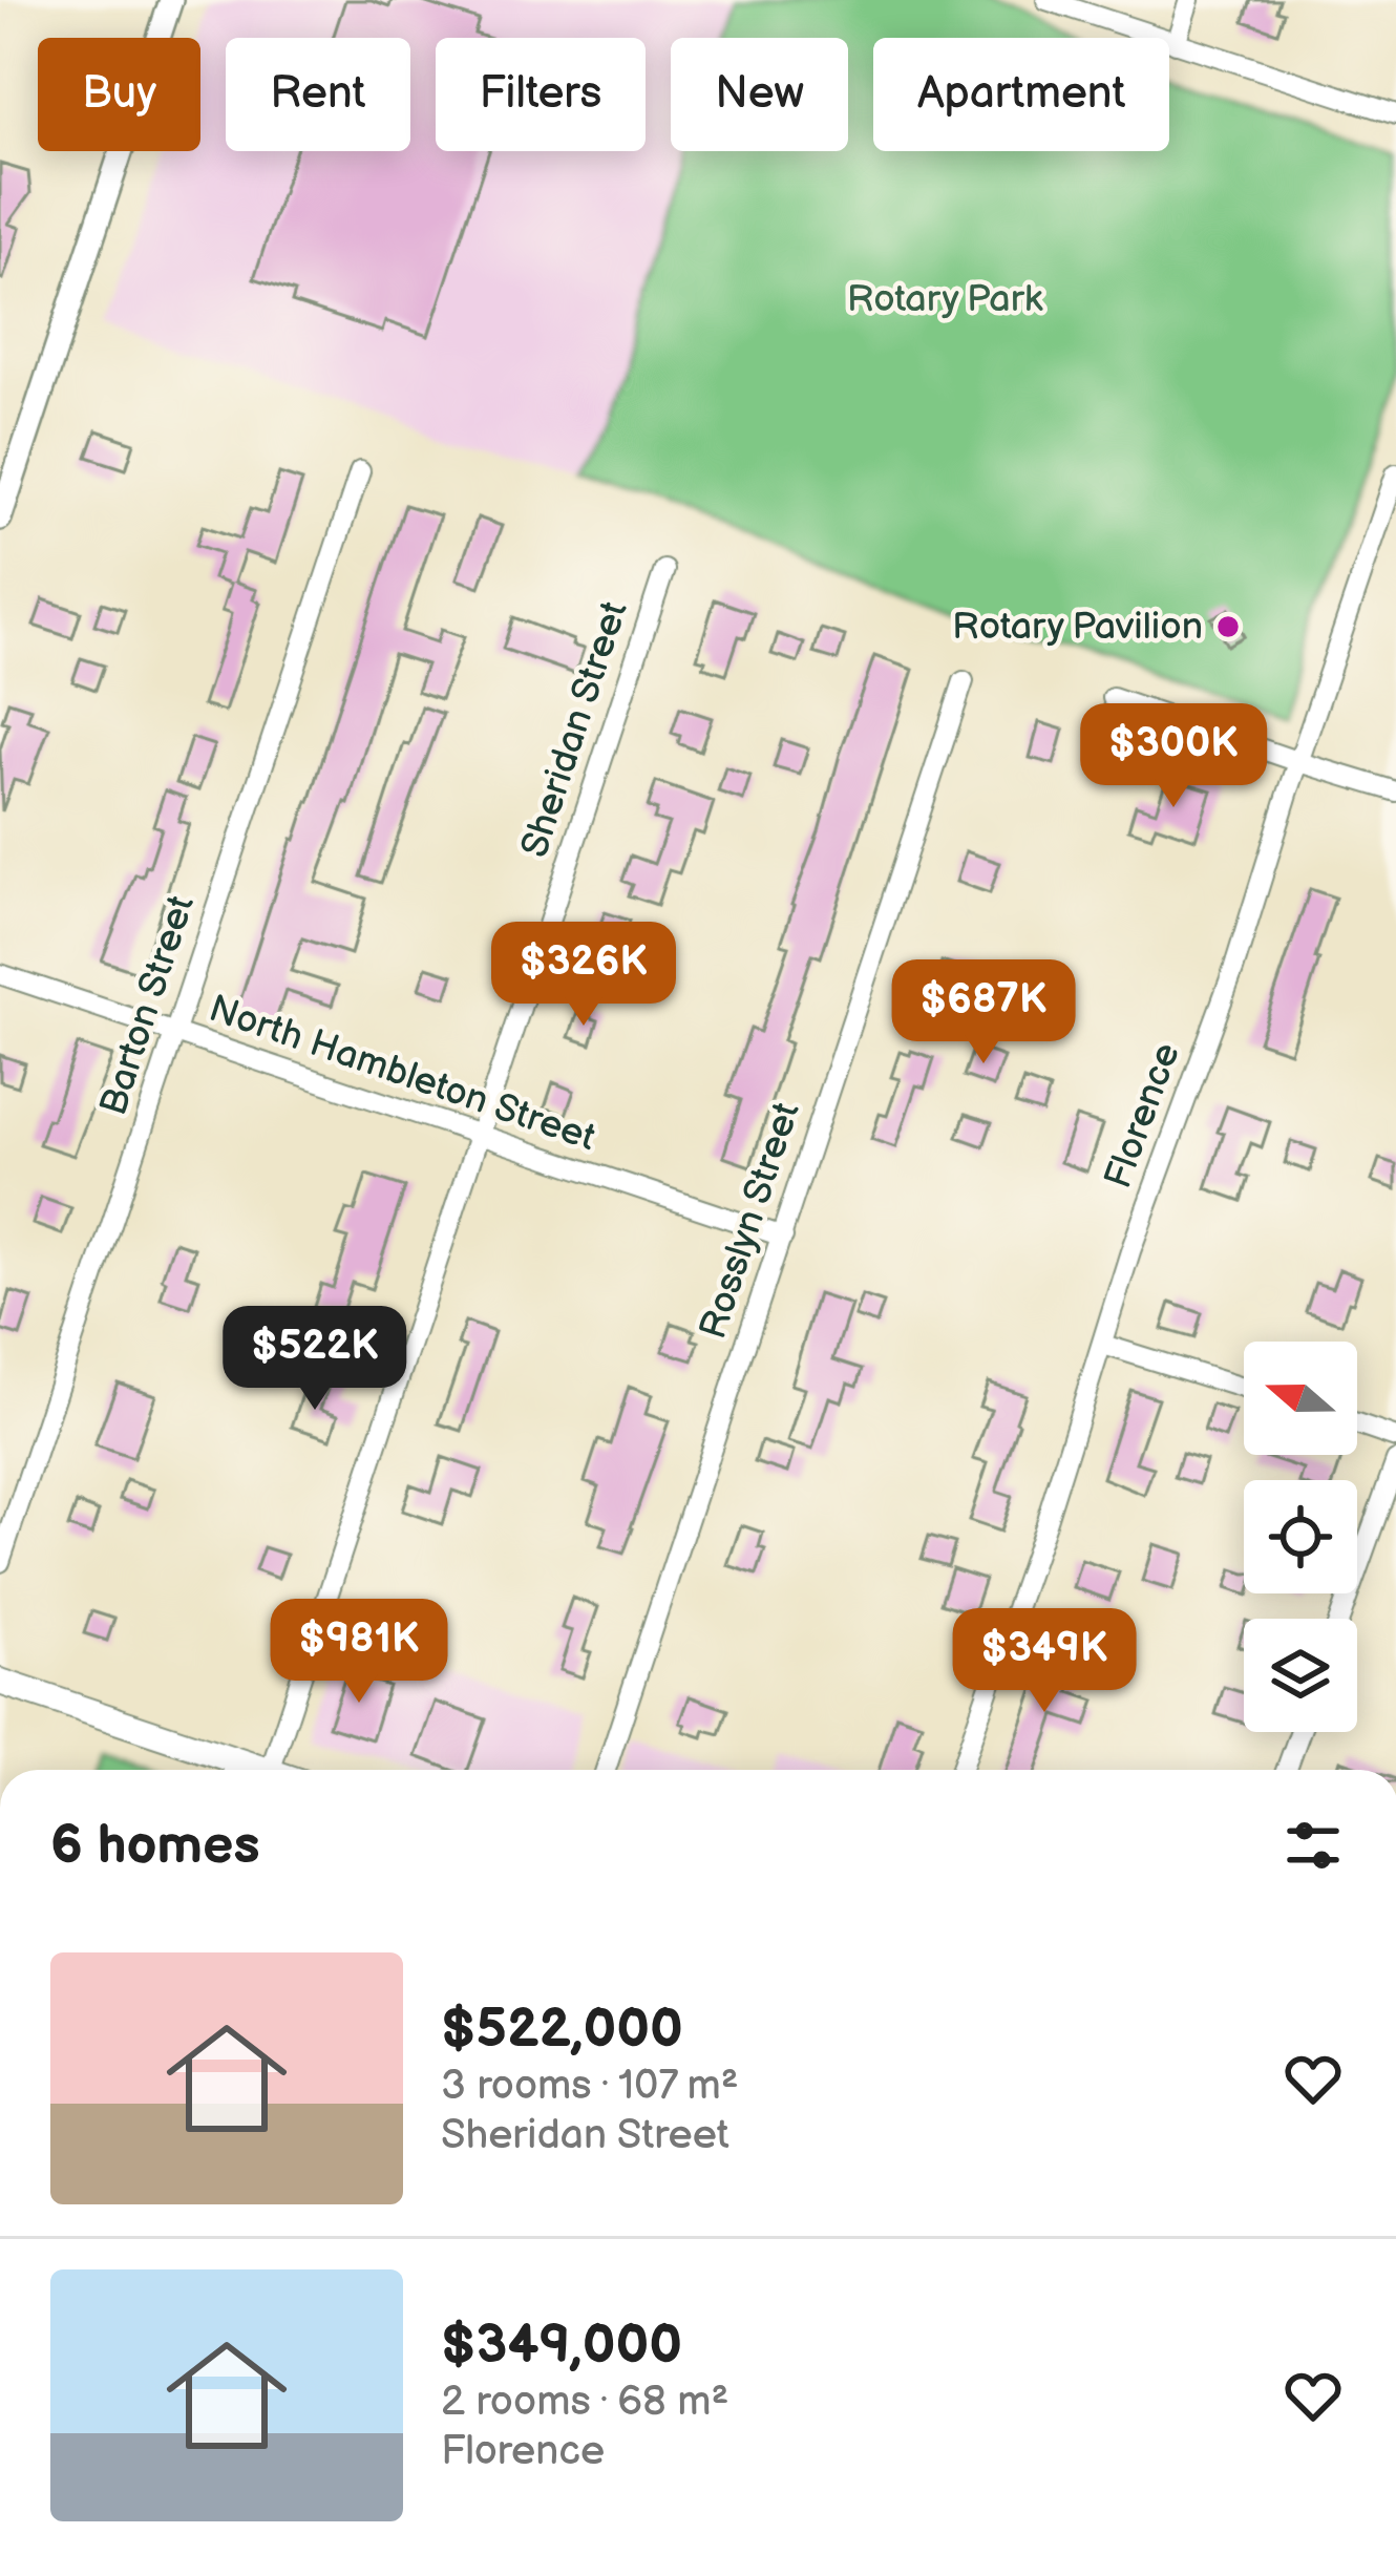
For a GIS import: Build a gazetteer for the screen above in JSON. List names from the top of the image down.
{
  "streets": {
    "street": [
      "Sheridan Street",
      "Barton Street",
      "North Hambleton Street",
      "Florence",
      "Rosslyn Street"
    ]
  },
  "crossings": [
    ["Sheridan Street", "North Hambleton Street"],
    ["Barton Street", "North Hambleton Street"],
    ["North Hambleton Street", "Rosslyn Street"]
  ],
  "parks": ["Rotary Park"],
  "places": ["Rotary Pavilion"],
  "north": "left",
  "page": {
    "chip": [
      "Buy",
      "Rent",
      "Filters",
      "New",
      "Apartment"
    ],
    "price": [
      "$300K",
      "$326K",
      "$687K",
      "$522K",
      "$981K",
      "$349K"
    ],
    "heading": "6 homes",
    "list": [
      {
        "name": "$522,000",
        "note": "3 rooms · 107 m² · Sheridan Street"
      },
      {
        "name": "$349,000",
        "note": "2 rooms · 68 m² · Florence"
      }
    ]
  }
}
